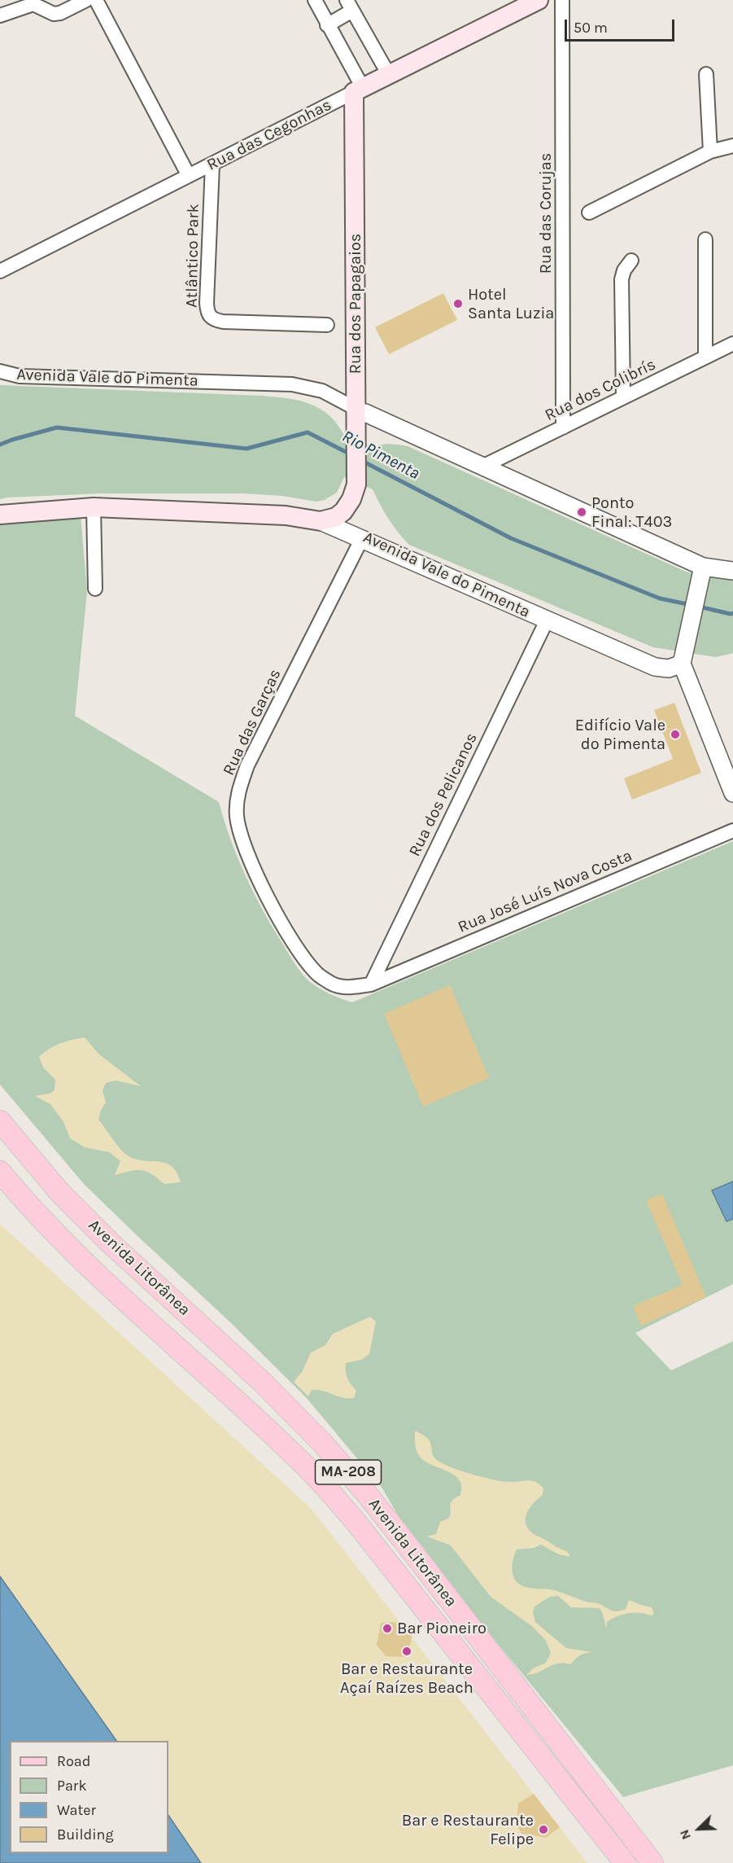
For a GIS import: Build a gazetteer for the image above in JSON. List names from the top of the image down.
{
  "streets": {
    "main road": [
      "Rua das Cegonhas",
      "Rua dos Papagaios",
      "Avenida Litorânea",
      "MA-208"
    ],
    "street": [
      "Rua das Corujas",
      "Atlântico Park",
      "Avenida Vale do Pimenta",
      "Rua dos Colibrís",
      "Rua das Garças",
      "Rua dos Pelicanos",
      "Rua José Luís Nova Costa"
    ]
  },
  "crossings": [
    ["Rua das Cegonhas", "Atlântico Park"],
    ["Rua das Cegonhas", "Rua dos Papagaios"],
    ["Rua das Corujas", "Rua dos Colibrís"],
    ["Rua dos Papagaios", "Avenida Vale do Pimenta"],
    ["Avenida Vale do Pimenta", "Rua dos Colibrís"],
    ["Avenida Vale do Pimenta", "Rua das Garças"],
    ["Avenida Vale do Pimenta", "Rua dos Pelicanos"],
    ["Rua das Garças", "Rua dos Pelicanos"],
    ["Rua das Garças", "Rua José Luís Nova Costa"],
    ["Rua dos Pelicanos", "Rua José Luís Nova Costa"]
  ],
  "water": ["Rio Pimenta"],
  "places": [
    "Hotel Santa Luzia",
    "Ponto Final: T403",
    "Edifício Vale do Pimenta",
    "Bar Pioneiro",
    "Bar e Restaurante Açaí Raízes Beach",
    "Bar e Restaurante Felipe"
  ],
  "legend": [
    "Road",
    "Park",
    "Water",
    "Building"
  ],
  "scale_bar": "50 m",
  "north": "bottom left"
}
